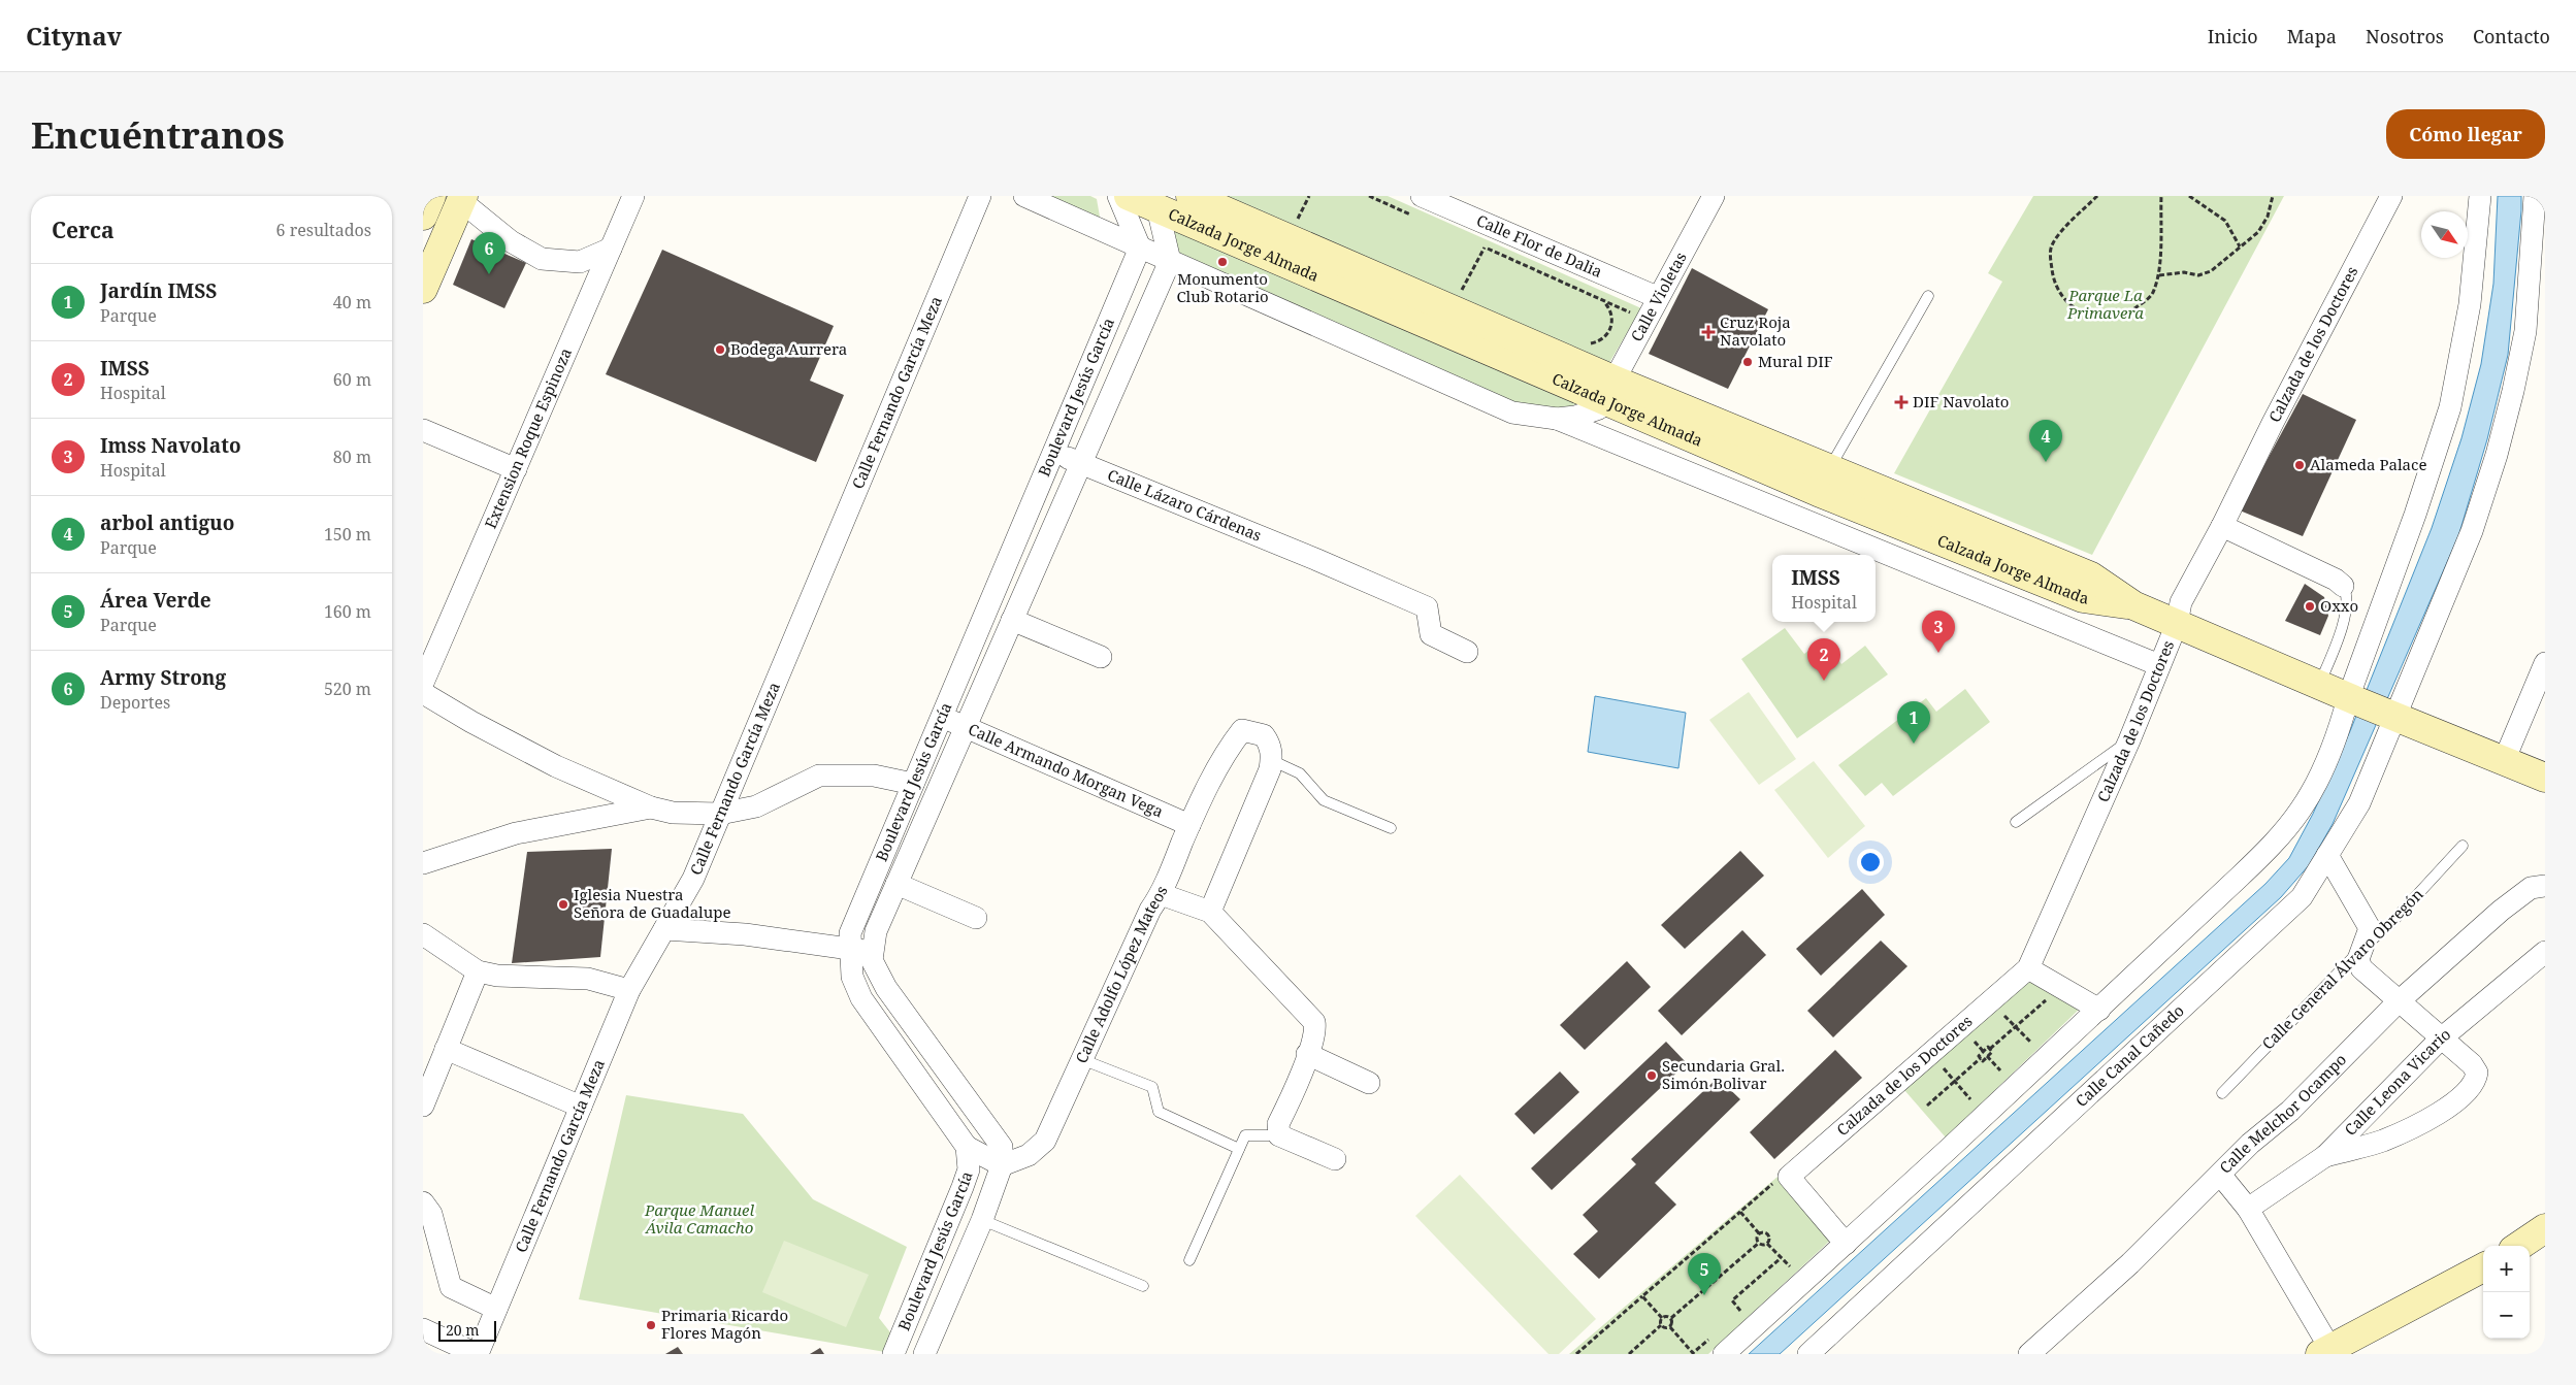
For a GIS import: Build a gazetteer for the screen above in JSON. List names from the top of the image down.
{
  "streets": {
    "street": [
      "Calzada Jorge Almada",
      "Calle Flor de Dalia",
      "Calle Violetas",
      "Calzada de los Doctores",
      "Calle Fernando García Meza",
      "Boulevard Jesús García",
      "Extension Roque Espinoza",
      "Calle Lázaro Cárdenas",
      "Calle Armando Morgan Vega",
      "Calle Adolfo López Mateos",
      "Calle Canal Cañedo",
      "Calle Leona Vicario",
      "Calle Melchor Ocampo"
    ],
    "lane": ["Calle General Álvaro Obregón"]
  },
  "crossings": [
    ["Calzada Jorge Almada", "Calle Violetas"],
    ["Calzada Jorge Almada", "Calzada de los Doctores"],
    ["Calzada Jorge Almada", "Calle Canal Cañedo"],
    ["Calle Flor de Dalia", "Calle Violetas"],
    ["Boulevard Jesús García", "Calle Lázaro Cárdenas"],
    ["Boulevard Jesús García", "Calle Armando Morgan Vega"],
    ["Boulevard Jesús García", "Calle Adolfo López Mateos"],
    ["Calle Armando Morgan Vega", "Calle Adolfo López Mateos"]
  ],
  "parks": ["Parque La Primavera", "Parque Manuel Ávila Camacho"],
  "places": {
    "other": [
      "Monumento Club Rotario",
      "Bodega Aurrera",
      "Mural DIF",
      "Alameda Palace",
      "Oxxo",
      "Iglesia Nuestra Señora de Guadalupe",
      "Secundaria Gral. Simón Bolivar",
      "Primaria Ricardo Flores Magón"
    ],
    "health": ["Cruz Roja Navolato", "DIF Navolato"]
  },
  "scale_bar": "20 m",
  "north": "bottom right",
  "page": {
    "header": "Citynav",
    "nav": [
      "Inicio",
      "Mapa",
      "Nosotros",
      "Contacto"
    ],
    "buttons": "Cómo llegar",
    "title": "Encuéntranos",
    "heading": ["Cerca", "6 resultados"],
    "pins": [
      "6",
      "4",
      "3",
      "2",
      "1",
      "5"
    ],
    "list": [
      {
        "mark": "1",
        "name": "Jardín IMSS",
        "note": "Parque",
        "value": "40 m"
      },
      {
        "mark": "2",
        "name": "IMSS",
        "note": "Hospital",
        "value": "60 m"
      },
      {
        "mark": "3",
        "name": "Imss Navolato",
        "note": "Hospital",
        "value": "80 m"
      },
      {
        "mark": "4",
        "name": "arbol antiguo",
        "note": "Parque",
        "value": "150 m"
      },
      {
        "mark": "5",
        "name": "Área Verde",
        "note": "Parque",
        "value": "160 m"
      },
      {
        "mark": "6",
        "name": "Army Strong",
        "note": "Deportes",
        "value": "520 m"
      }
    ],
    "popup": ["IMSS", "Hospital"],
    "map_buttons": ["+", "−"],
    "scale": "20 m"
  }
}
